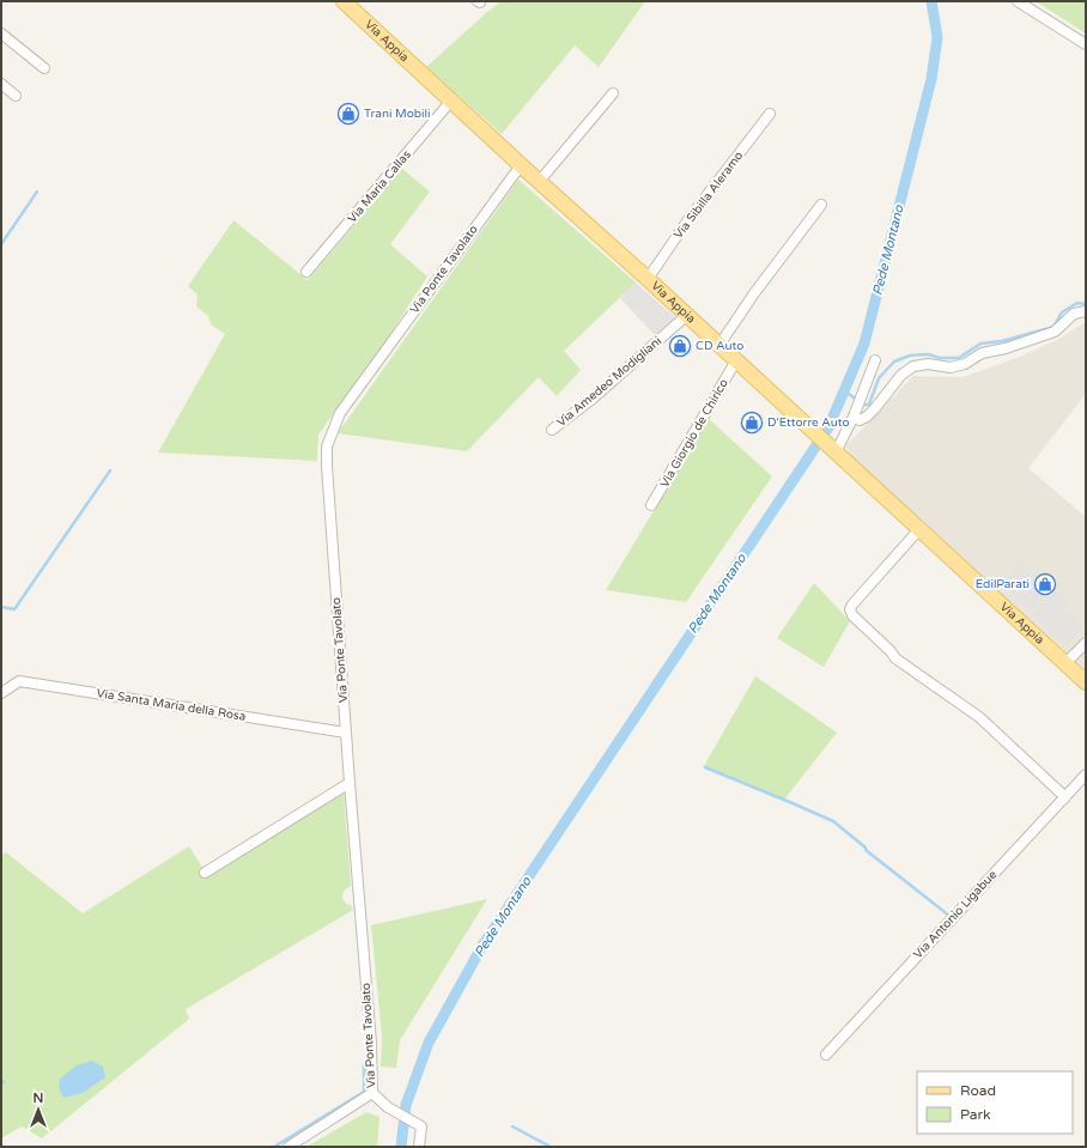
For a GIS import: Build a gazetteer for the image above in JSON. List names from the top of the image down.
{
  "streets": {
    "main road": ["Via Appia"],
    "street": [
      "Via Maria Callas",
      "Via Sibilla Aleramo",
      "Via Ponte Tavolato",
      "Via Amedeo Modigliani",
      "Via Giorgio de Chirico",
      "Via Santa Maria della Rosa",
      "Via Antonio Ligabue"
    ]
  },
  "crossings": [
    ["Via Appia", "Via Maria Callas"],
    ["Via Appia", "Via Sibilla Aleramo"],
    ["Via Appia", "Via Ponte Tavolato"],
    ["Via Appia", "Via Amedeo Modigliani"],
    ["Via Appia", "Via Giorgio de Chirico"],
    ["Via Ponte Tavolato", "Via Santa Maria della Rosa"]
  ],
  "water": ["Pede Montano"],
  "places": {
    "shop": [
      "Trani Mobili",
      "CD Auto",
      "D'Ettorre Auto",
      "EdilParati"
    ]
  },
  "legend": ["Road", "Park"],
  "north": "top"
}
